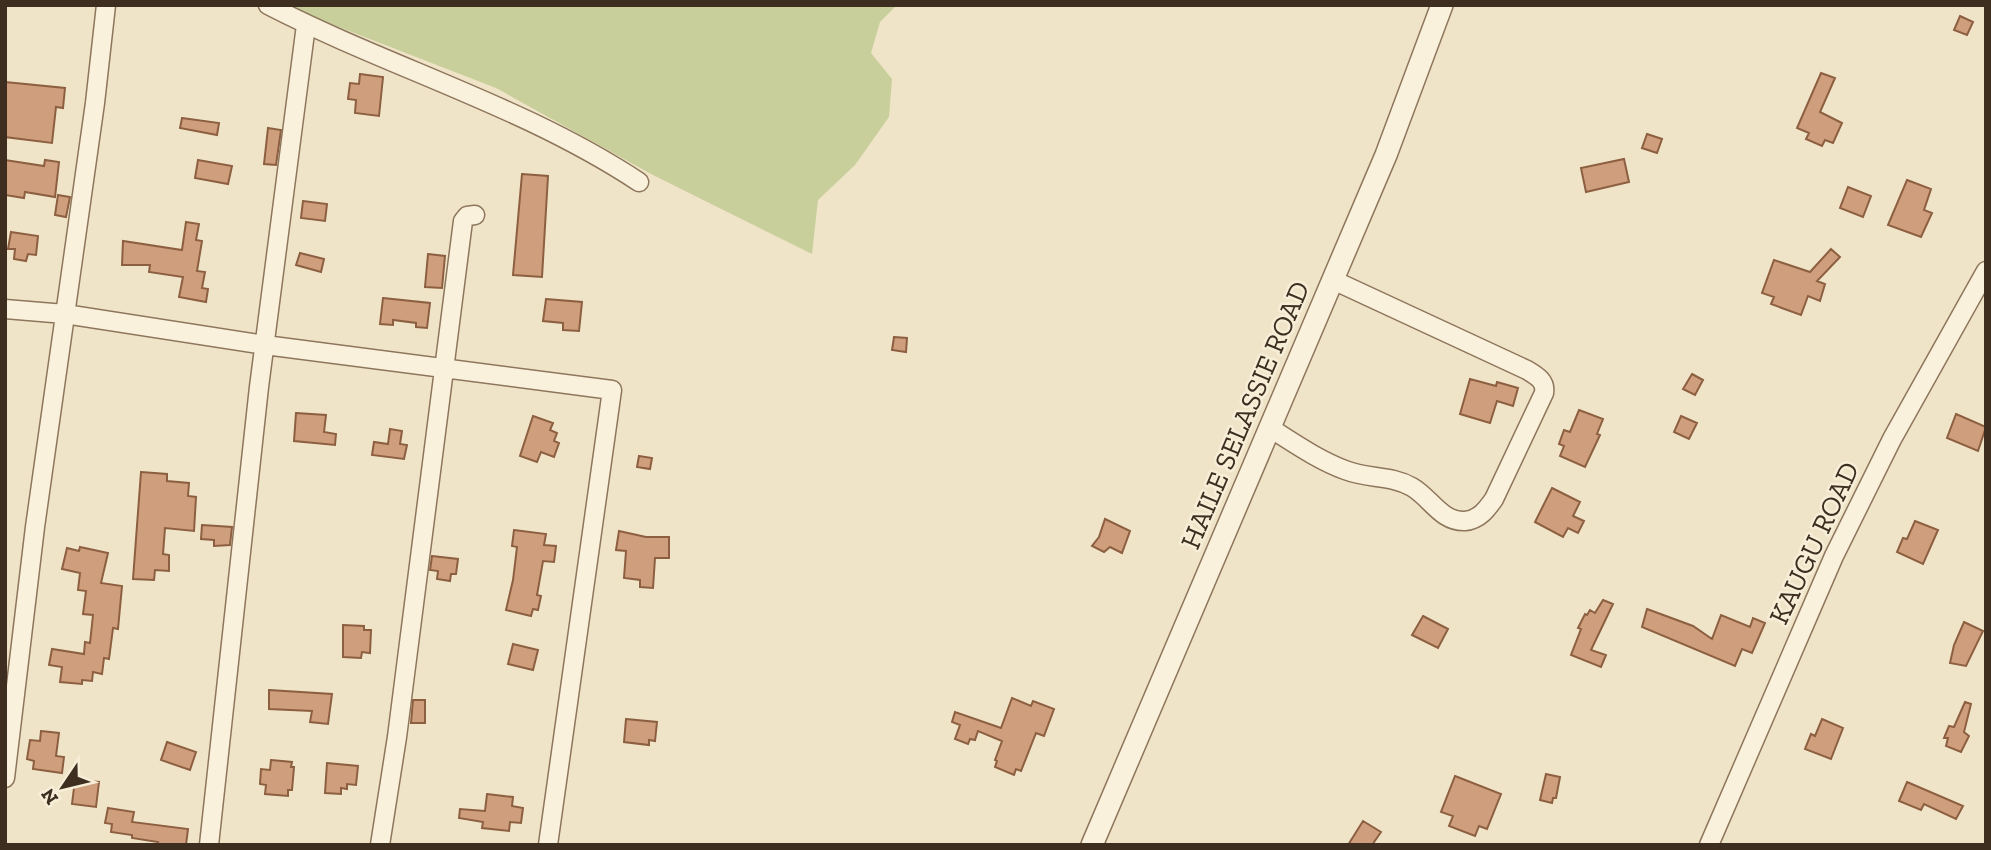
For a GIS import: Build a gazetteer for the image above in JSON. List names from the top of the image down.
{
  "streets": {
    "street": ["HAILE SELASSIE ROAD", "KAUGU ROAD"]
  },
  "north": "bottom left"
}
